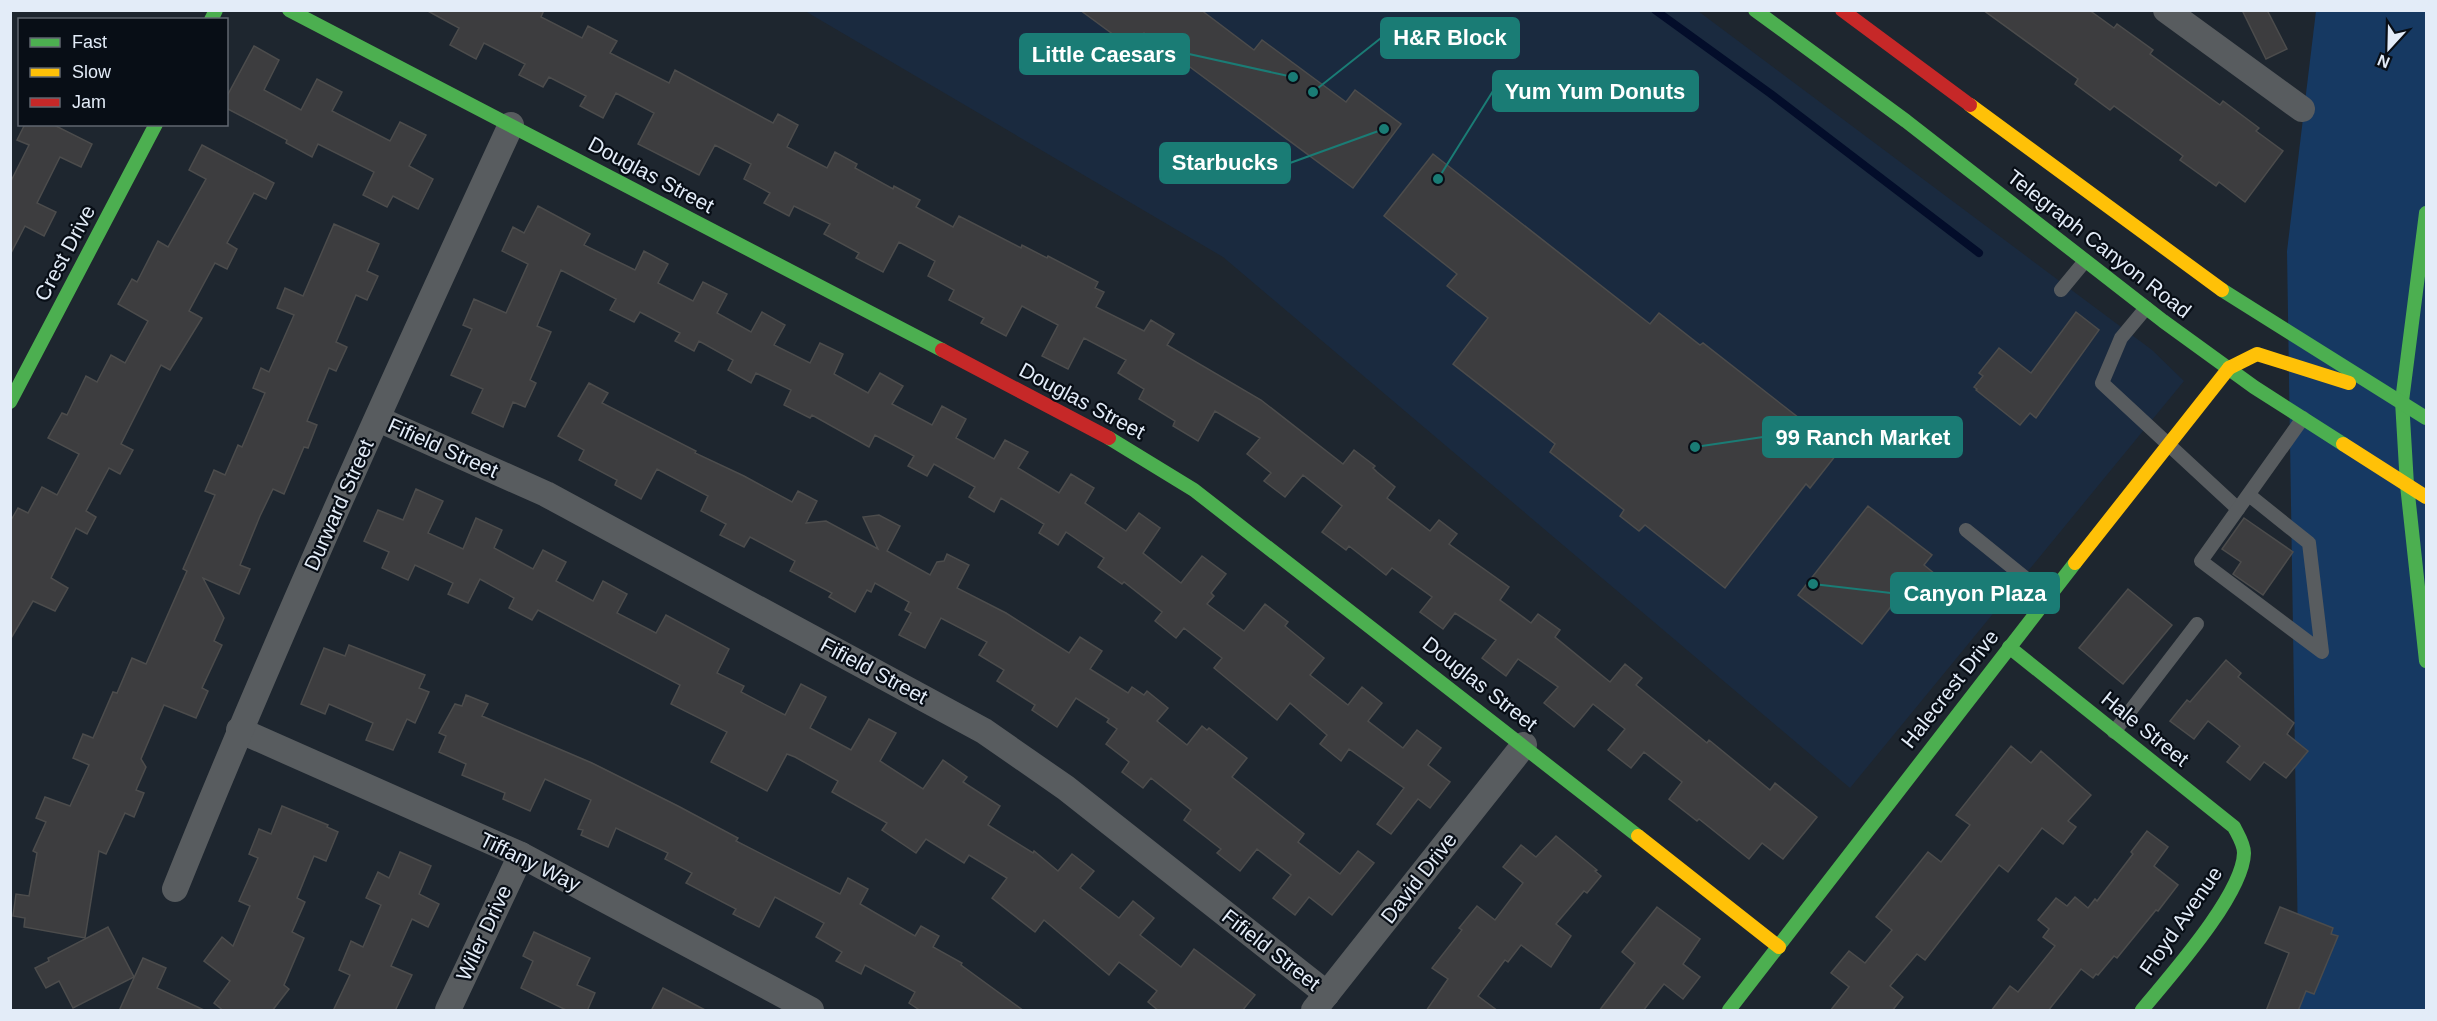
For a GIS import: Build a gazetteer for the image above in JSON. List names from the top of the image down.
{
  "streets": {
    "main road": [
      "Douglas Street",
      "Telegraph Canyon Road",
      "Crest Drive",
      "Halecrest Drive",
      "Hale Street",
      "Floyd Avenue"
    ],
    "street": [
      "Fifield Street",
      "Durward Street",
      "Tiffany Way",
      "David Drive",
      "Wiler Drive"
    ]
  },
  "crossings": [
    ["Douglas Street", "Durward Street"],
    ["Douglas Street", "Halecrest Drive"],
    ["Douglas Street", "David Drive"],
    ["Telegraph Canyon Road", "Halecrest Drive"],
    ["Fifield Street", "Durward Street"],
    ["Fifield Street", "David Drive"],
    ["Durward Street", "Tiffany Way"],
    ["Halecrest Drive", "Hale Street"],
    ["Hale Street", "Floyd Avenue"],
    ["Tiffany Way", "Wiler Drive"]
  ],
  "places": [
    "Little Caesars",
    "H&R Block",
    "Starbucks",
    "Yum Yum Donuts",
    "99 Ranch Market",
    "Canyon Plaza"
  ],
  "legend": ["Fast", "Slow", "Jam"],
  "north": "bottom"
}
